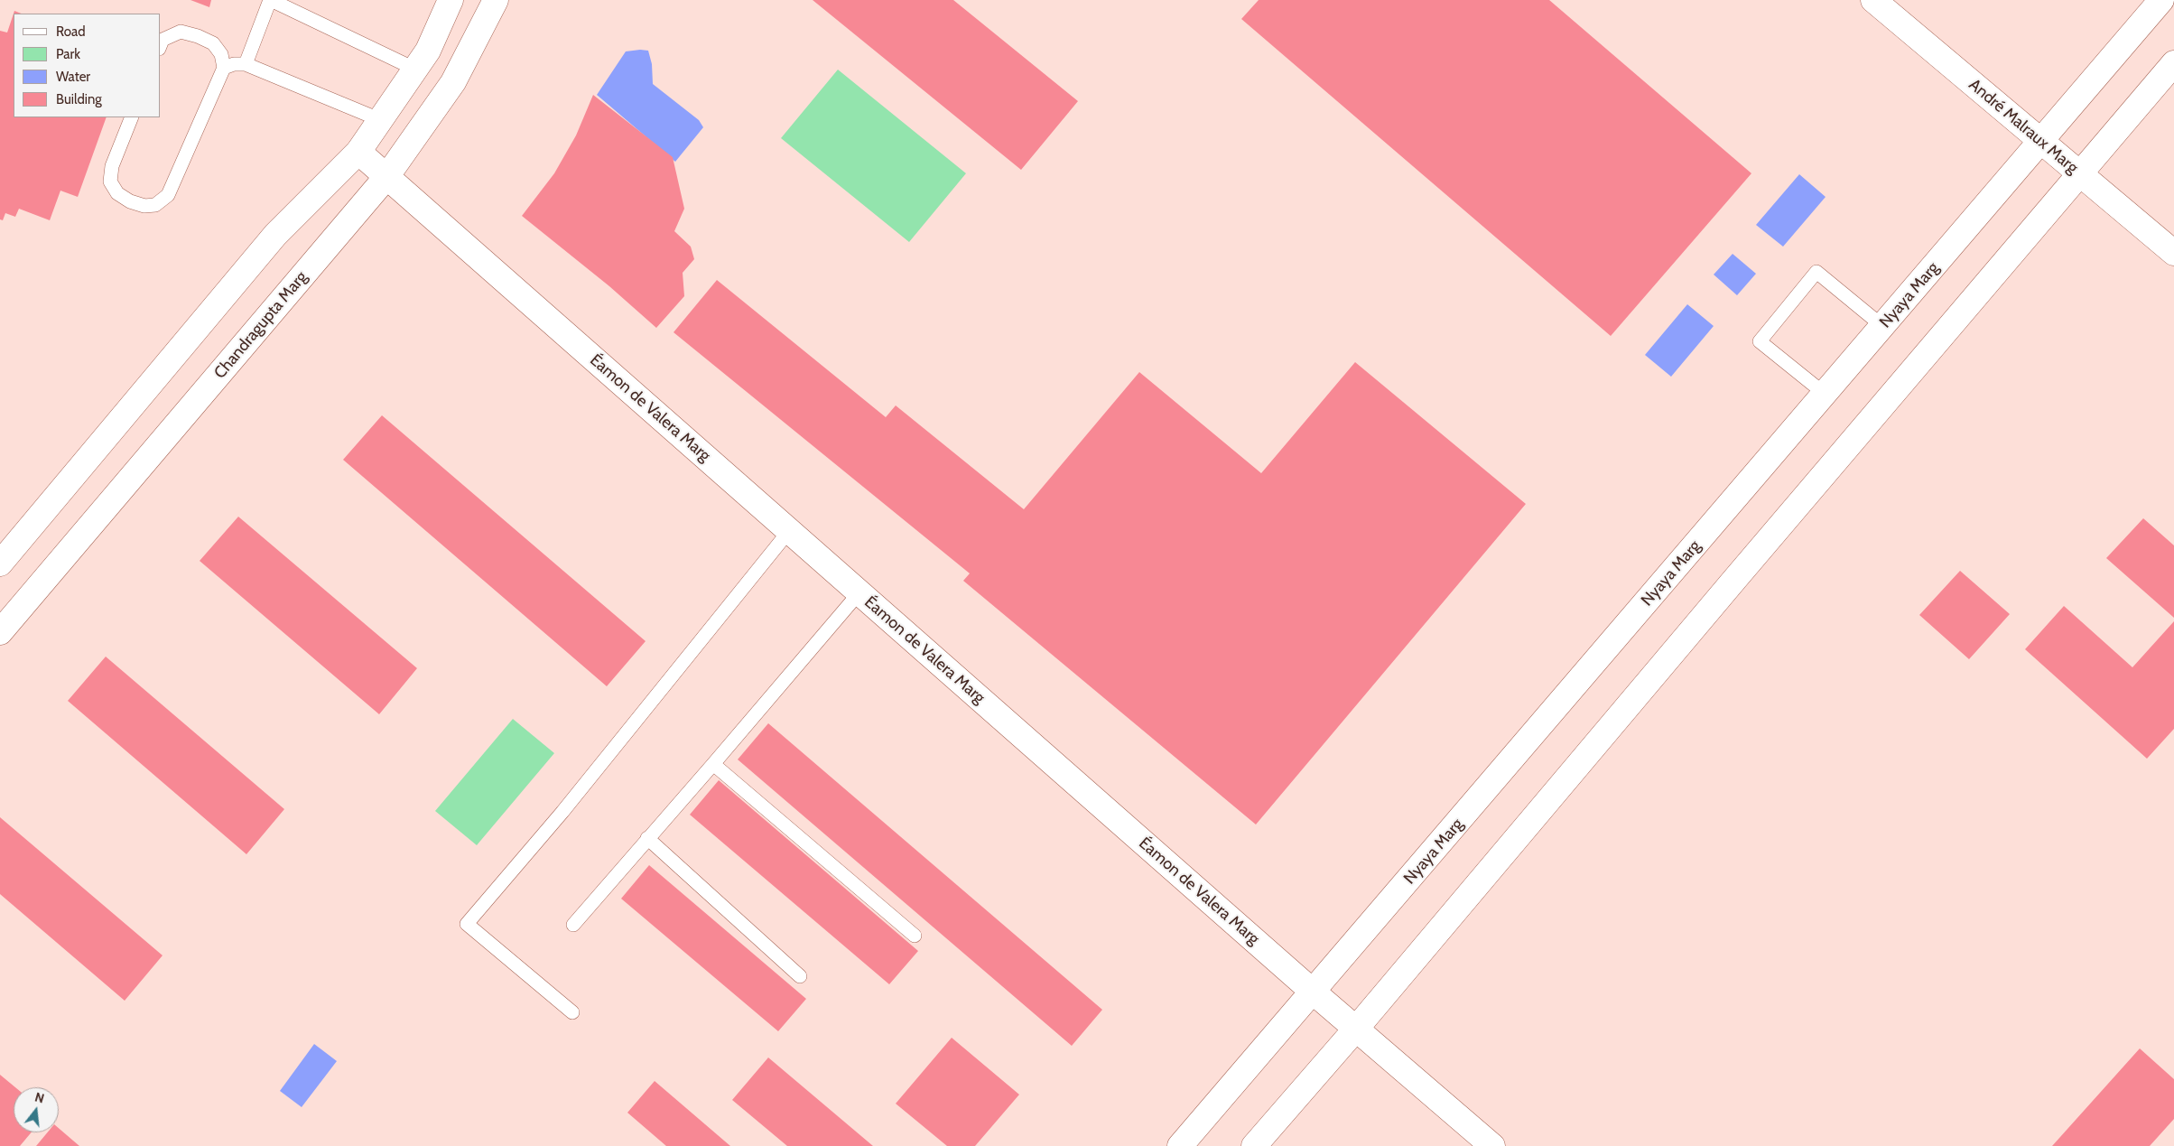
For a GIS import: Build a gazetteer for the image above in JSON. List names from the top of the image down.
{
  "streets": {
    "street": [
      "André Malraux Marg",
      "Nyaya Marg",
      "Chandragupta Marg",
      "Éamon de Valera Marg"
    ]
  },
  "crossings": [
    ["André Malraux Marg", "Nyaya Marg"],
    ["Nyaya Marg", "Éamon de Valera Marg"],
    ["Chandragupta Marg", "Éamon de Valera Marg"]
  ],
  "legend": [
    "Road",
    "Park",
    "Water",
    "Building"
  ],
  "north": "top"
}
